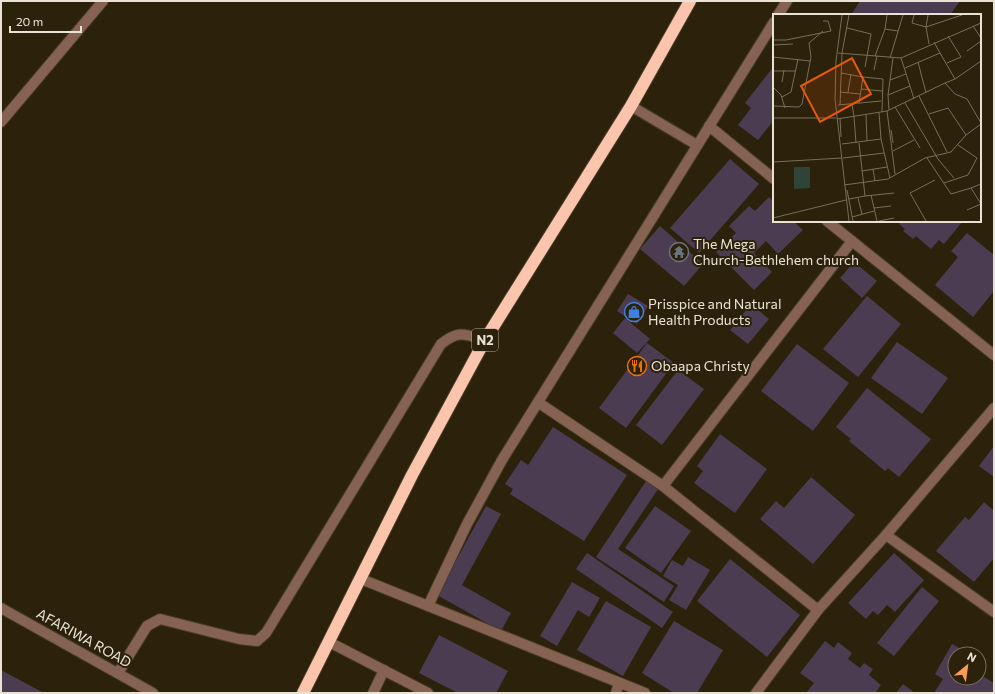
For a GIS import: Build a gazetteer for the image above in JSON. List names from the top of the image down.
{
  "streets": {
    "highway": ["N2"],
    "street": ["AFARIWA ROAD"]
  },
  "places": {
    "temple": ["The Mega Church-Bethlehem church"],
    "shop": ["Prisspice and Natural Health Products"],
    "restaurant": ["Obaapa Christy"]
  },
  "scale_bar": "20 m",
  "north": "top right"
}
